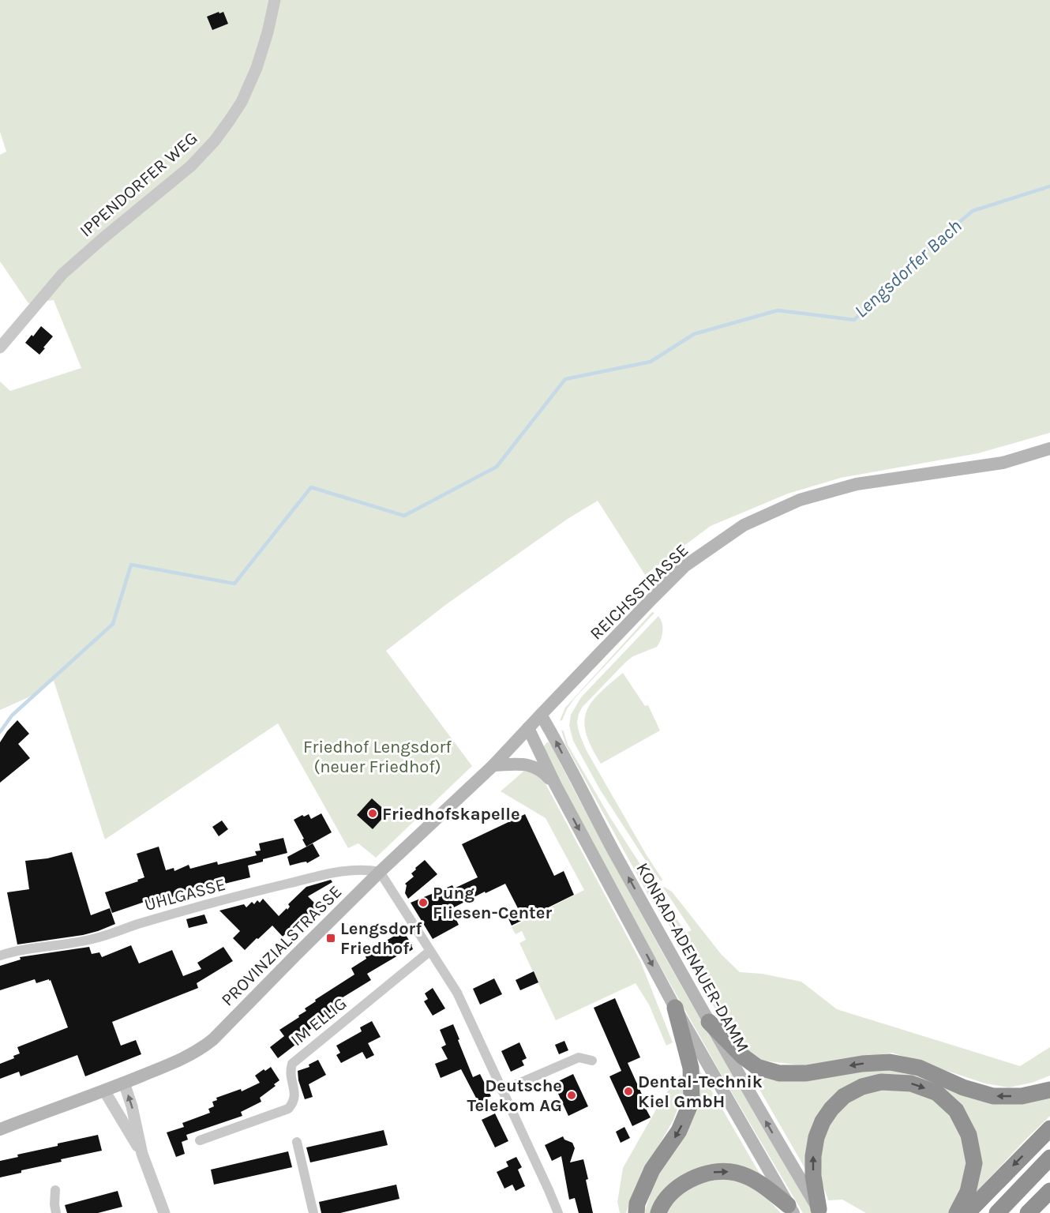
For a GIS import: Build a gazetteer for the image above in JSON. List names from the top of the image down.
{
  "streets": {
    "main road": ["REICHSSTRASSE", "PROVINZIALSTRASSE", "KONRAD-ADENAUER-DAMM"],
    "street": ["IPPENDORFER WEG", "UHLGASSE", "IM ELLIG"]
  },
  "crossings": [
    ["REICHSSTRASSE", "PROVINZIALSTRASSE"],
    ["REICHSSTRASSE", "KONRAD-ADENAUER-DAMM"],
    ["UHLGASSE", "PROVINZIALSTRASSE"],
    ["PROVINZIALSTRASSE", "KONRAD-ADENAUER-DAMM"]
  ],
  "water": ["Lengsdorfer Bach"],
  "parks": ["Friedhof Lengsdorf (neuer Friedhof)"],
  "places": {
    "other": [
      "Friedhofskapelle",
      "Pung Fliesen-Center",
      "Dental-Technik Kiel GmbH",
      "Deutsche Telekom AG"
    ],
    "transit": ["Lengsdorf Friedhof"]
  }
}
